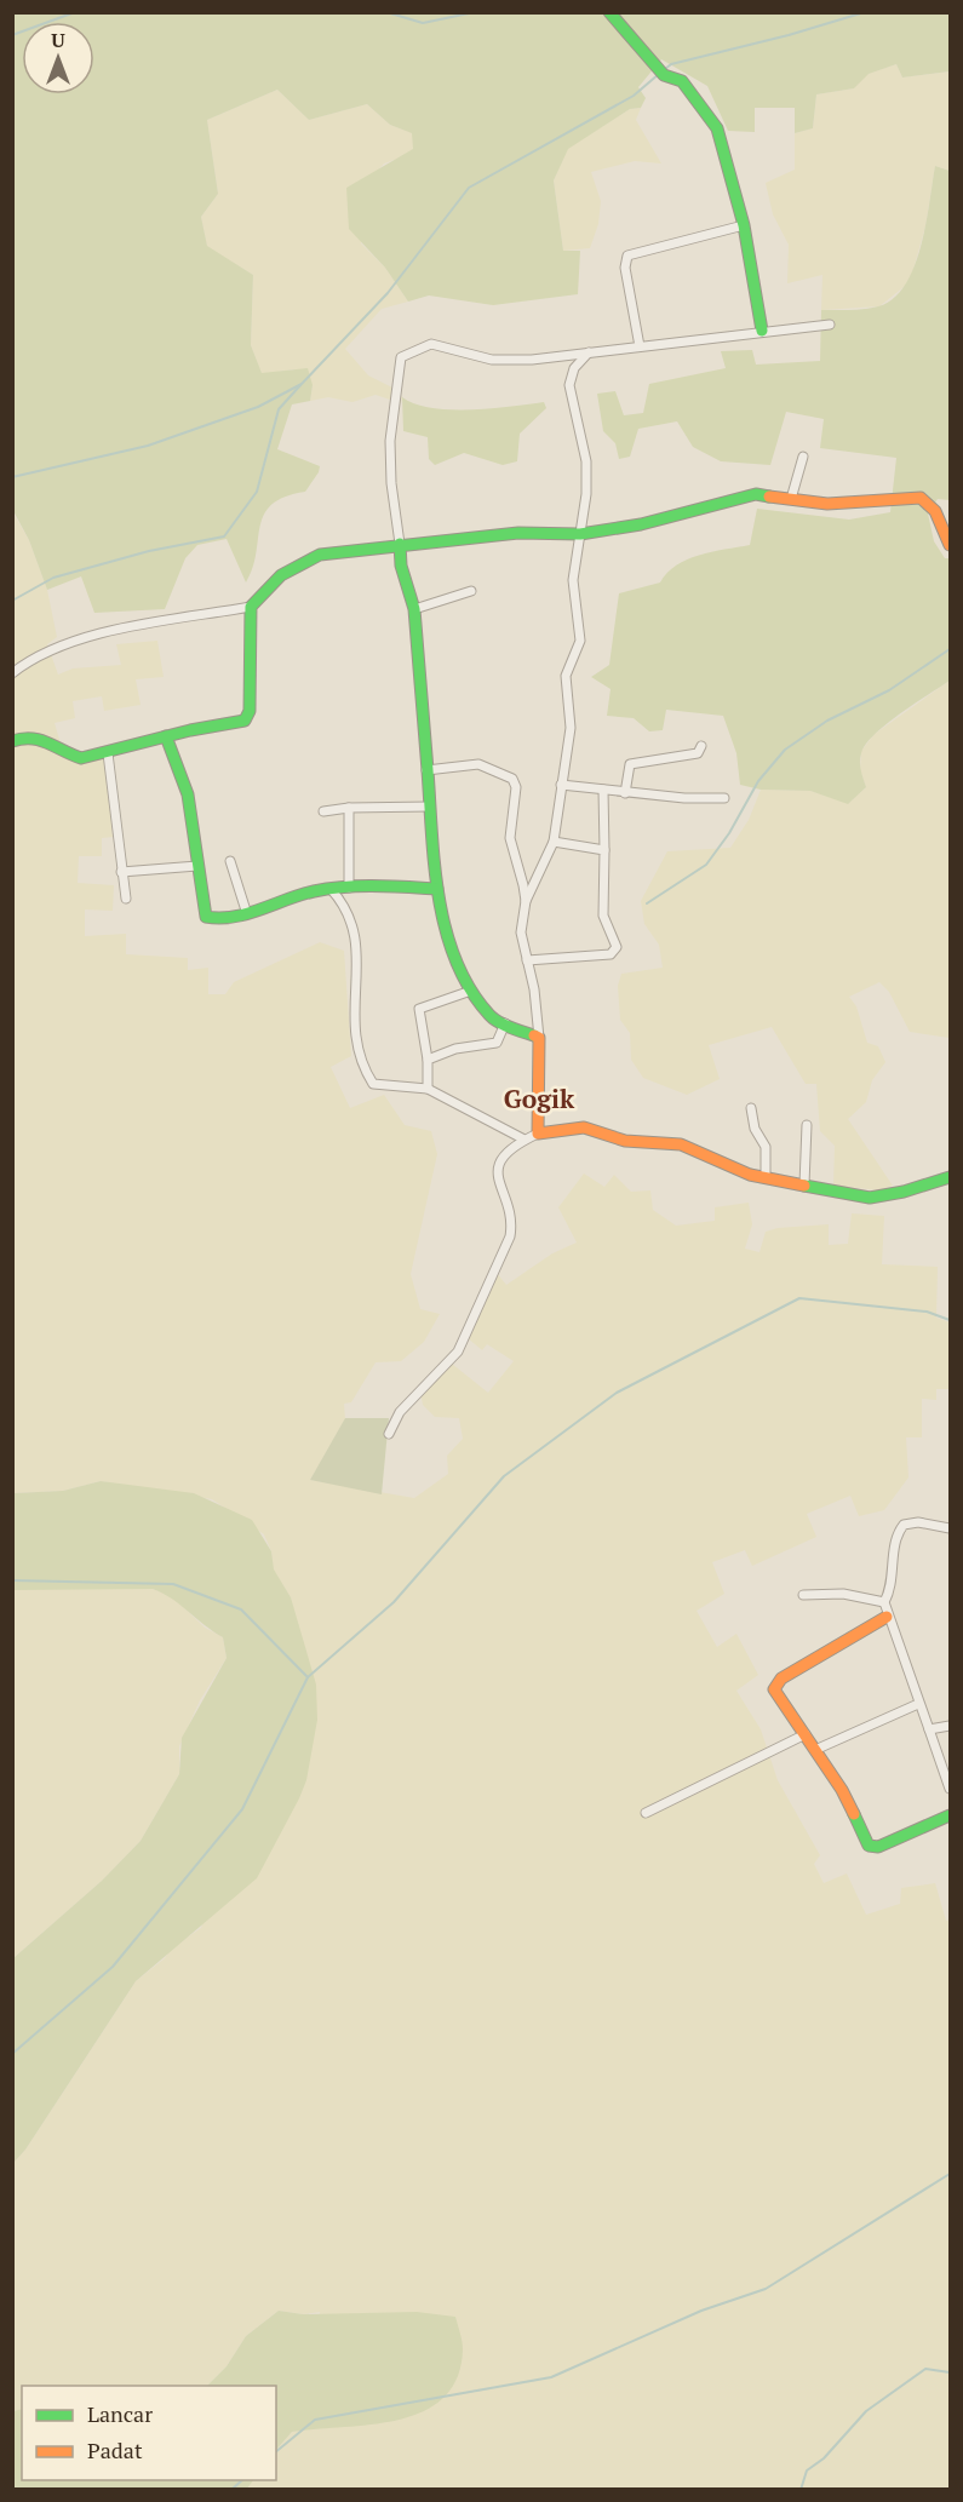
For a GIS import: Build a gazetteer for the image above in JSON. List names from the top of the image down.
{
  "districts": ["Gogik"],
  "legend": ["Lancar", "Padat"],
  "north": "top"
}
